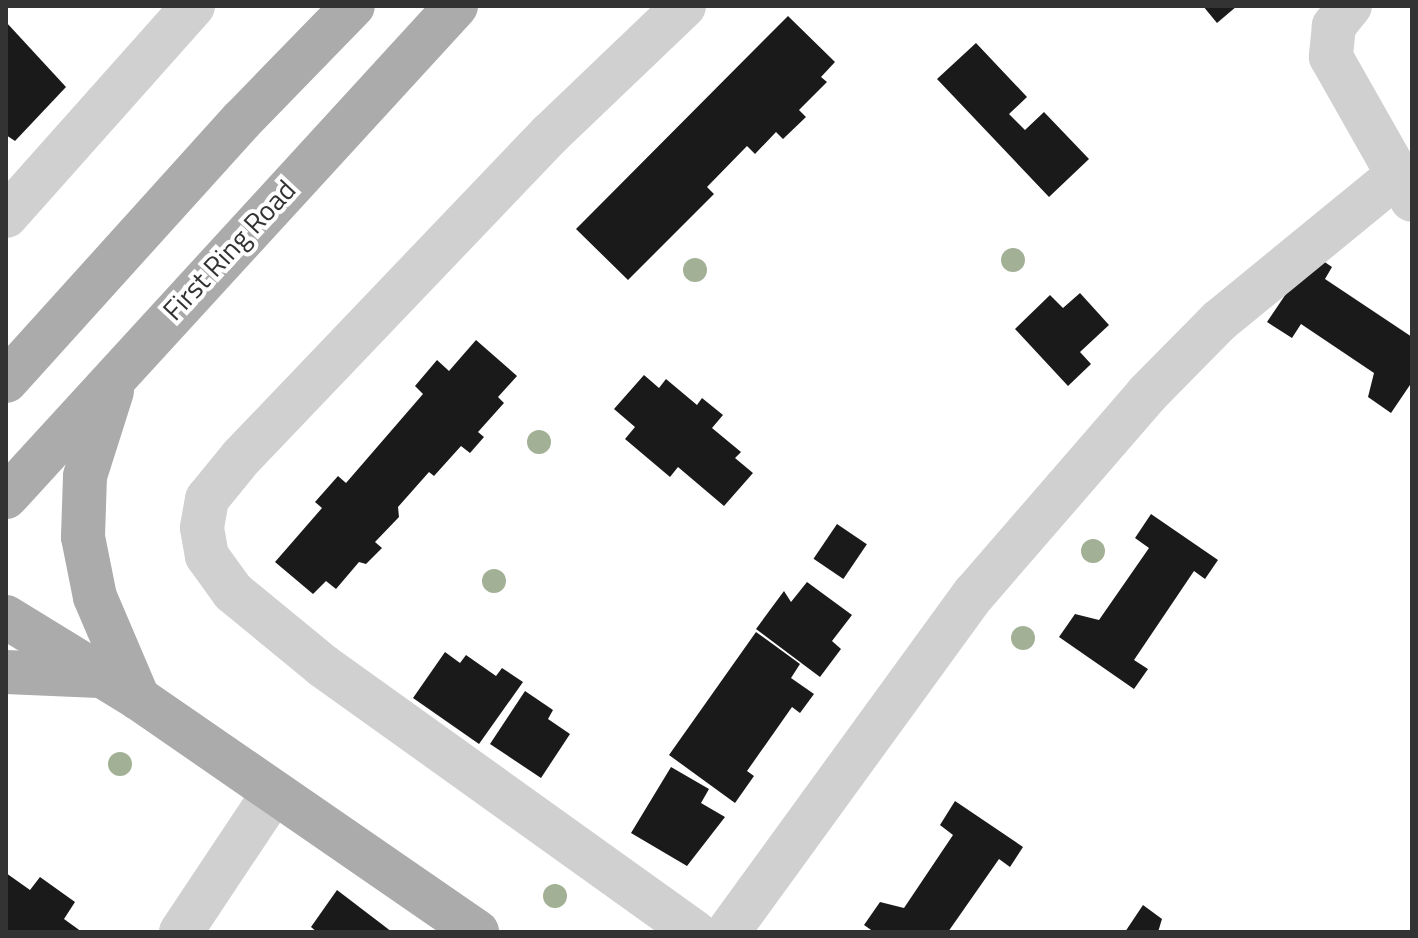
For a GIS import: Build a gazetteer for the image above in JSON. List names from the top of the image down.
{
  "streets": {
    "main road": ["First Ring Road"]
  }
}
